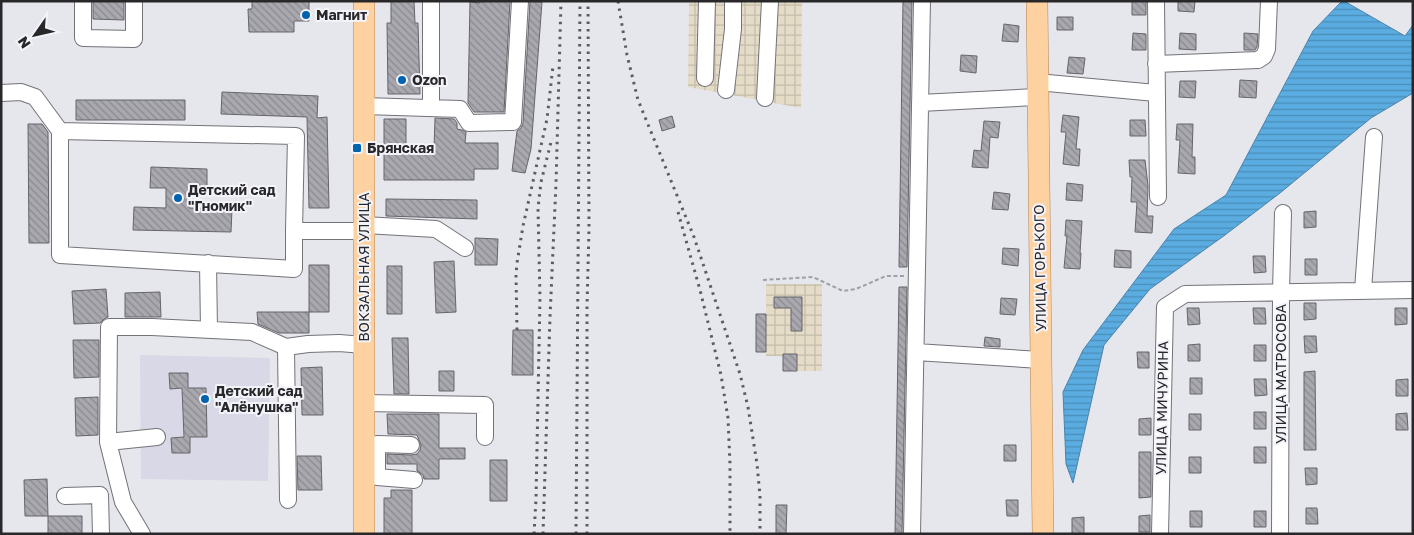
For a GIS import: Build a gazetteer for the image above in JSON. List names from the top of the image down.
{
  "streets": {
    "main road": ["ВОКЗАЛЬНАЯ УЛИЦА", "УЛИЦА ГОРЬКОГО"],
    "street": ["УЛИЦА МАТРОСОВА", "УЛИЦА МИЧУРИНА"]
  },
  "crossings": [
    ["УЛИЦА МАТРОСОВА", "УЛИЦА МИЧУРИНА"]
  ],
  "places": {
    "other": [
      "Магнит",
      "Ozon",
      "Детский сад \"Гномик\"",
      "Детский сад \"Алёнушка\""
    ],
    "transit": ["Брянская"]
  },
  "north": "bottom left"
}
